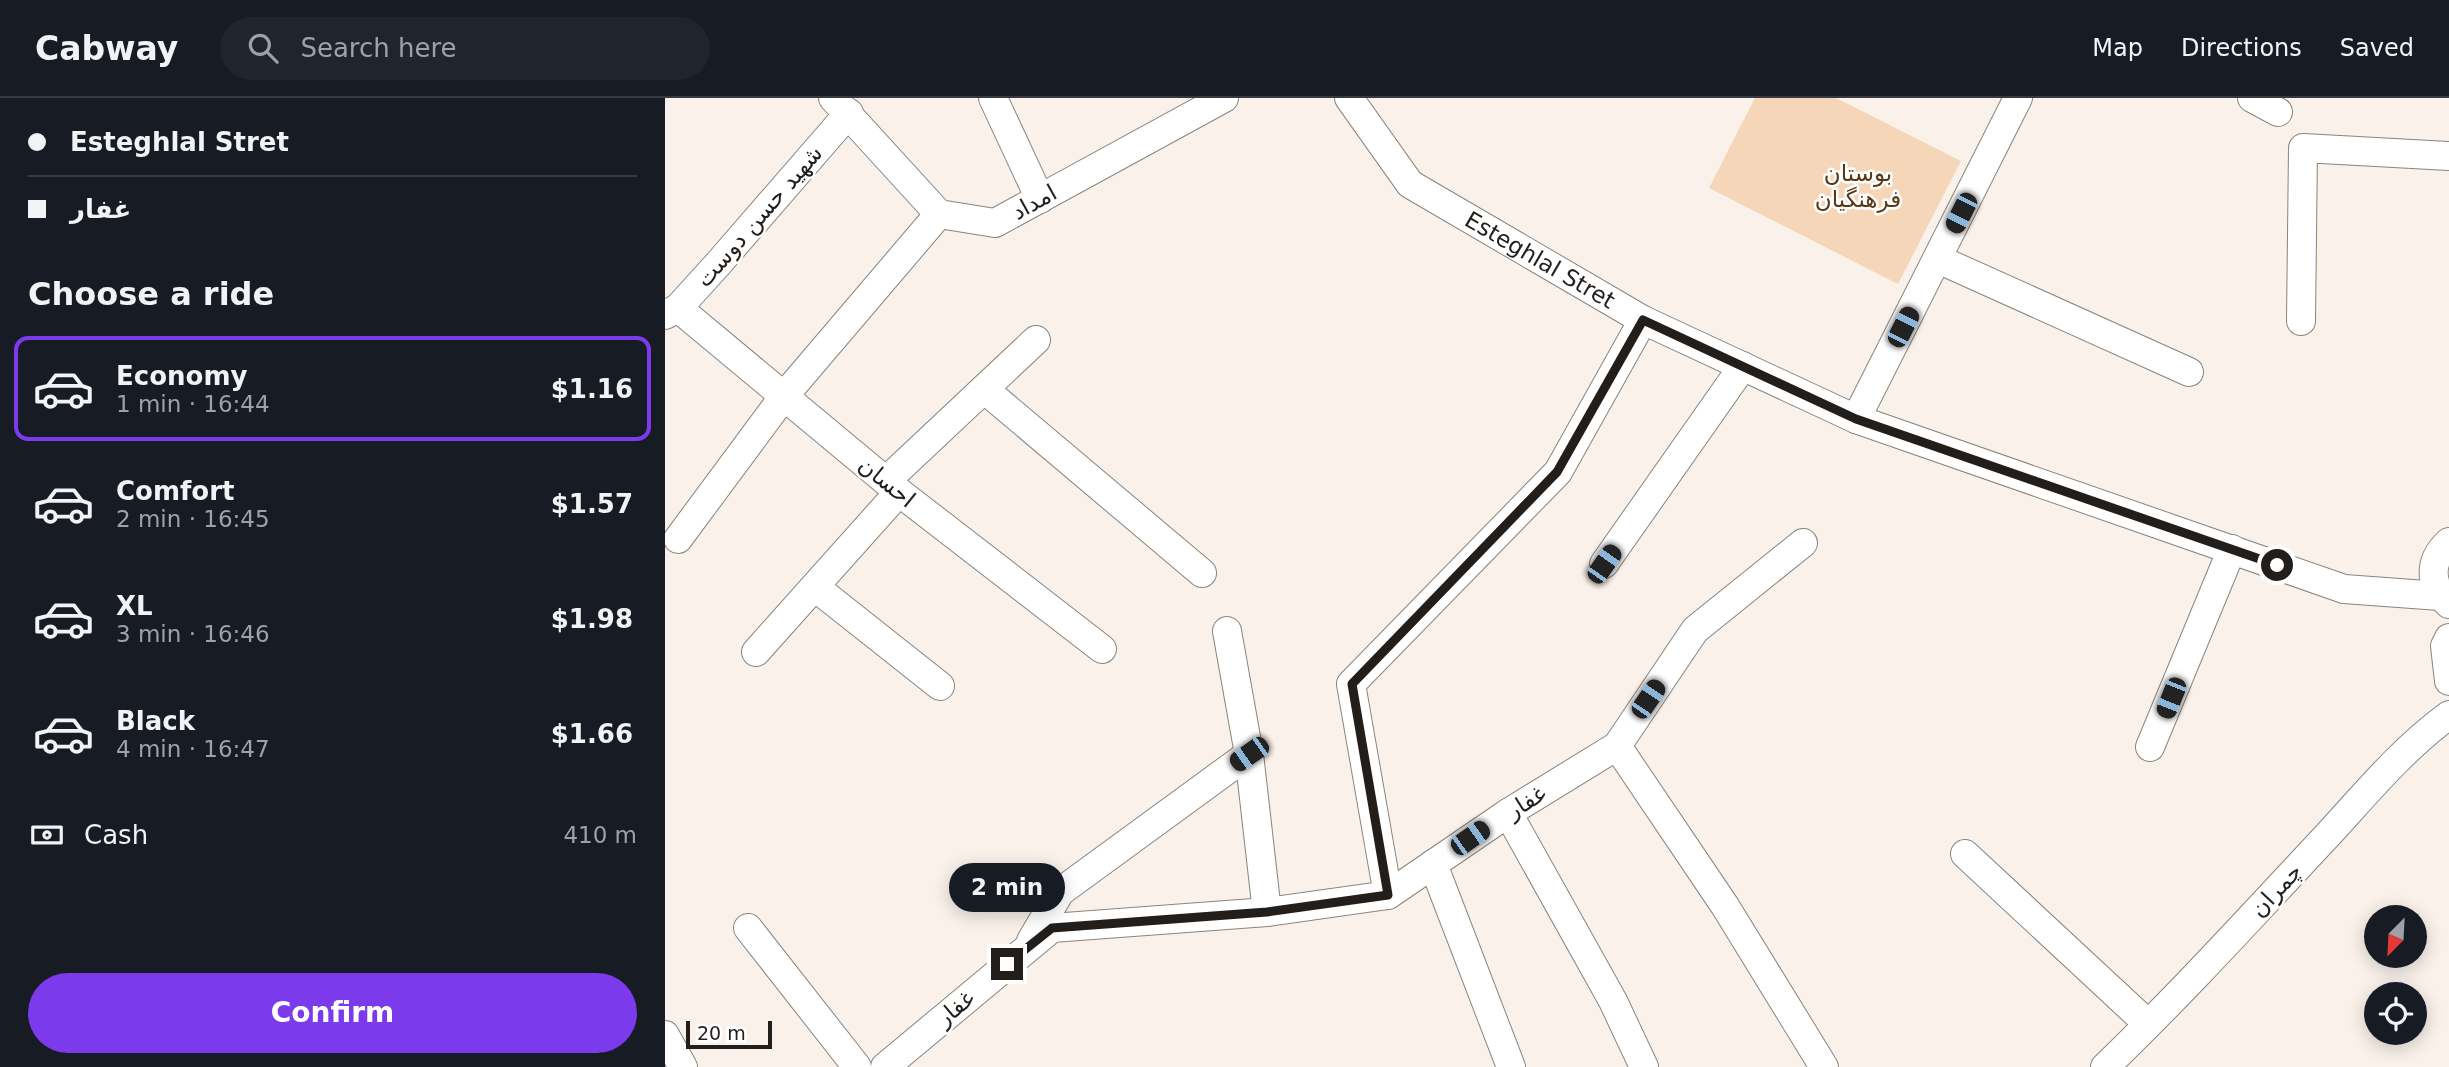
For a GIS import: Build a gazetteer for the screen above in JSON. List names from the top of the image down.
{
  "streets": {
    "street": [
      "امداد",
      "شهید حسن دوست",
      "Esteghlal Stret",
      "احسان",
      "غفار",
      "چمران"
    ]
  },
  "crossings": [
    ["شهید حسن دوست", "احسان"]
  ],
  "parks": ["بوستان فرهنگیان"],
  "scale_bar": "20 m",
  "north": "bottom left",
  "page": {
    "header": "Cabway",
    "search": "Search here",
    "nav": ["Map", "Directions", "Saved"],
    "banner": ["Esteghlal Stret", "غفار"],
    "heading": "Choose a ride",
    "list": [
      {
        "name": "Economy",
        "note": "1 min · 16:44",
        "value": "$1.16"
      },
      {
        "name": "Comfort",
        "note": "2 min · 16:45",
        "value": "$1.57"
      },
      {
        "name": "XL",
        "note": "3 min · 16:46",
        "value": "$1.98"
      },
      {
        "name": "Black",
        "note": "4 min · 16:47",
        "value": "$1.66"
      }
    ],
    "pay": ["Cash", "410 m"],
    "bubble": "2 min",
    "buttons": "Confirm",
    "scale": "20 m"
  }
}
